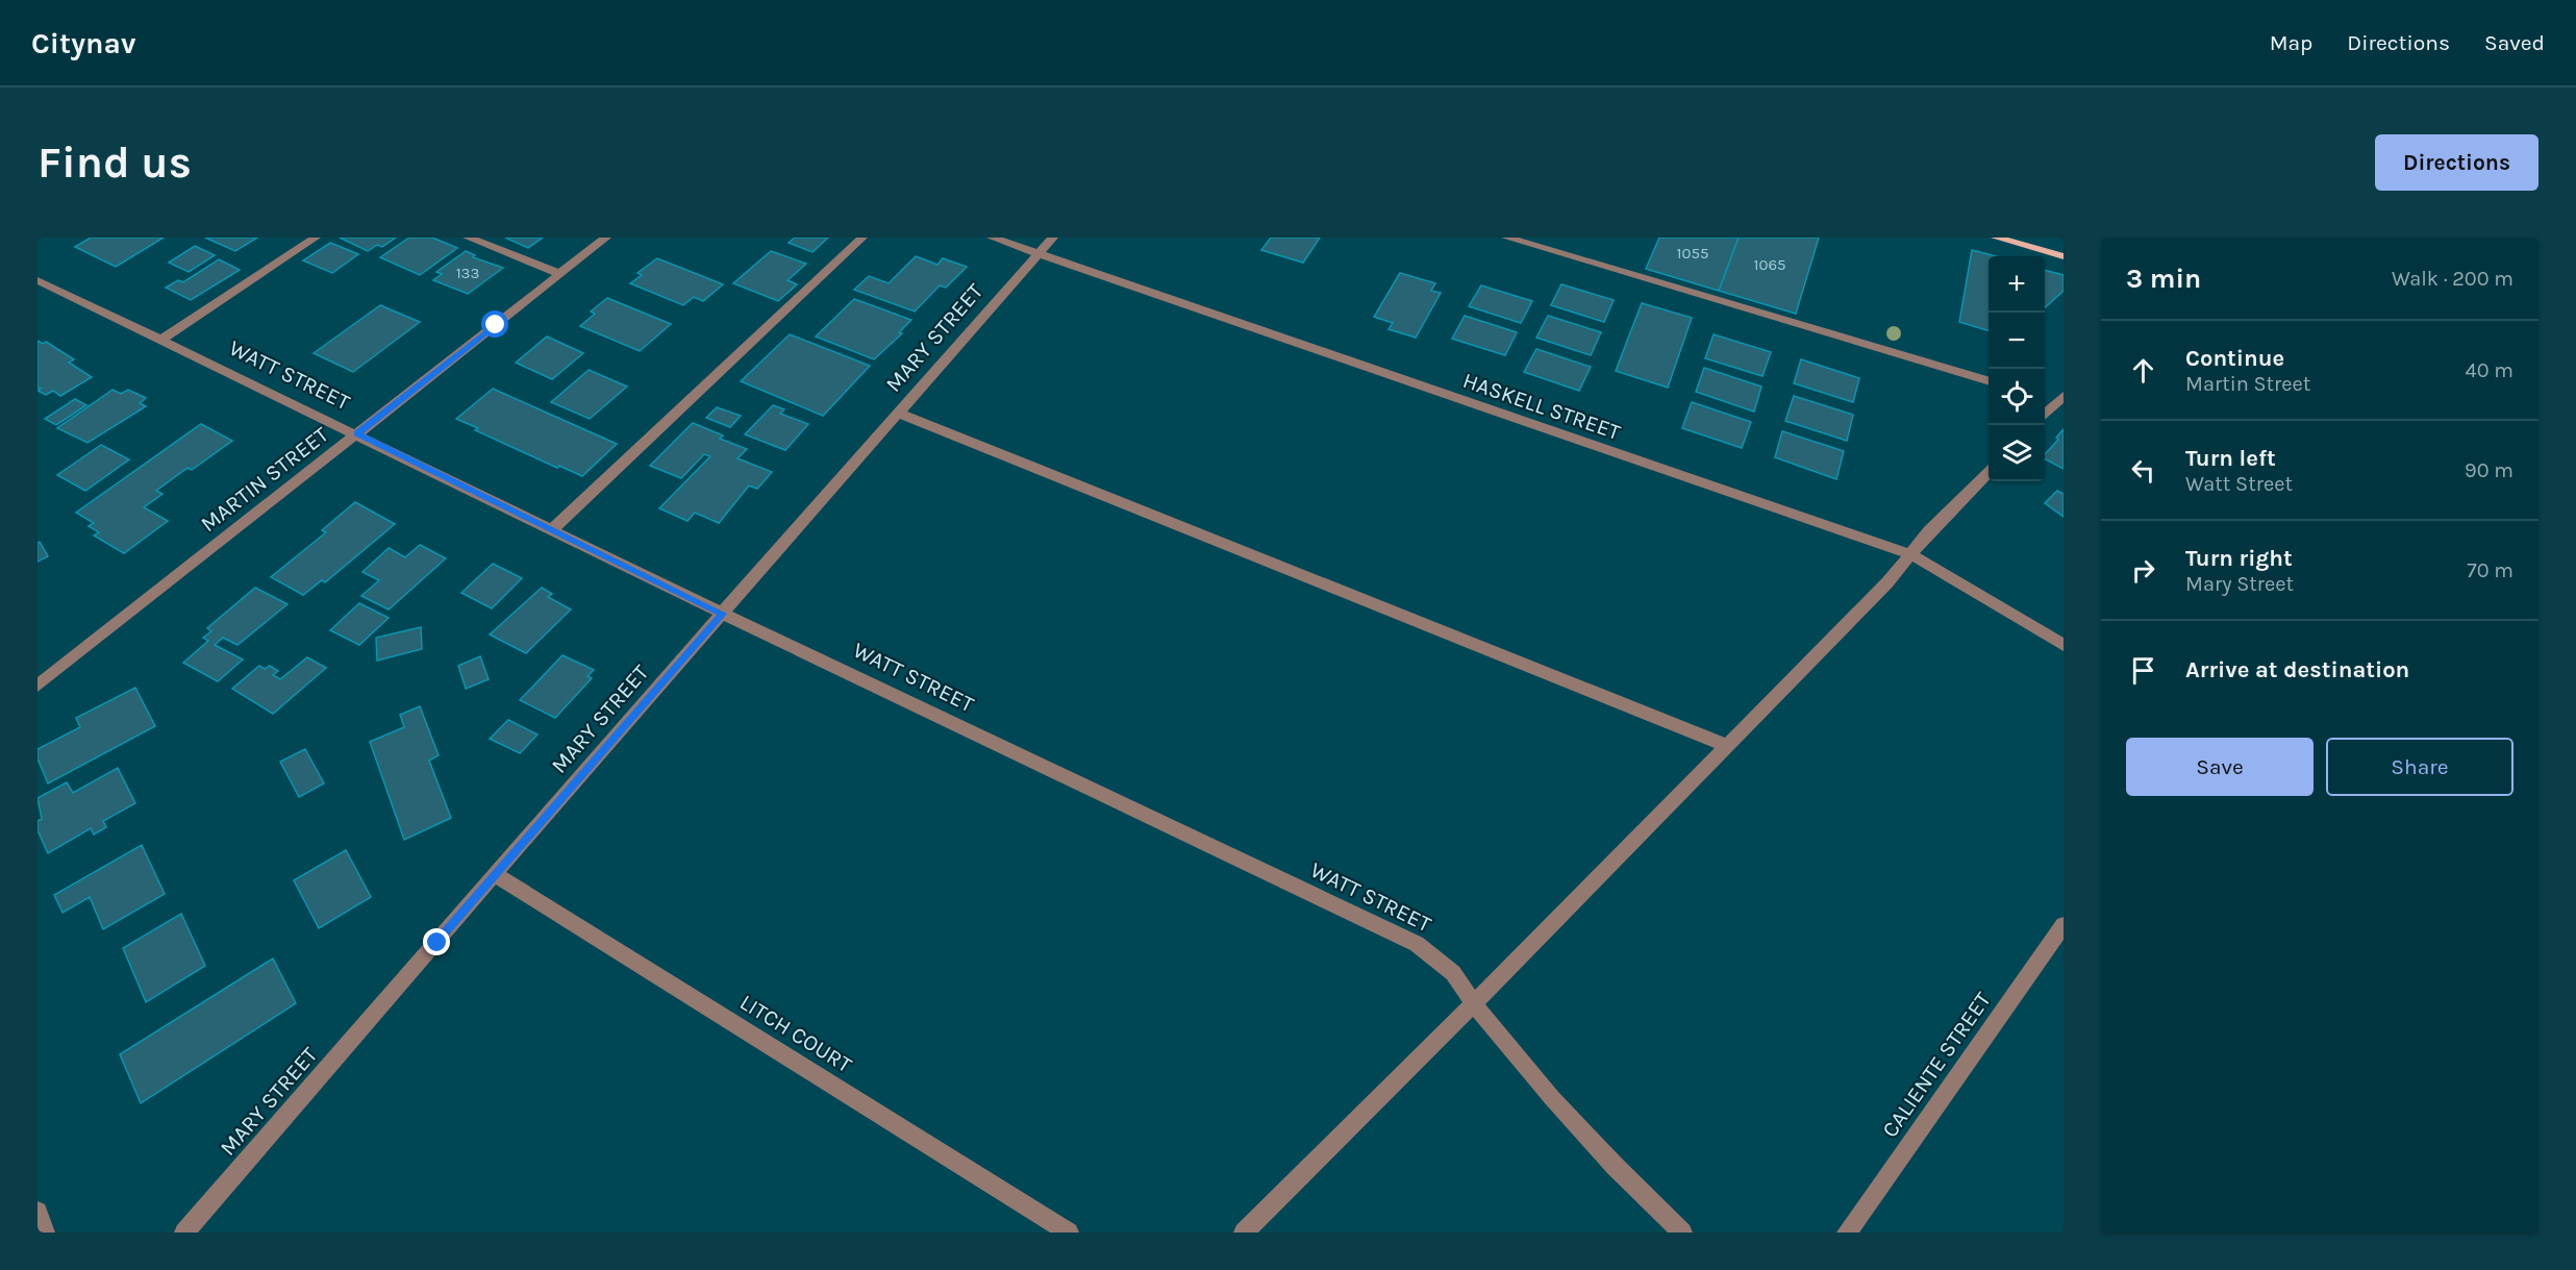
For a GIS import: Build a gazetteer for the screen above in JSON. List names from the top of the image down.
{
  "streets": {
    "street": [
      "MARY STREET",
      "WATT STREET",
      "HASKELL STREET",
      "MARTIN STREET",
      "LITCH COURT",
      "CALIENTE STREET"
    ]
  },
  "crossings": [
    ["MARY STREET", "WATT STREET"],
    ["MARY STREET", "HASKELL STREET"],
    ["MARY STREET", "LITCH COURT"],
    ["WATT STREET", "MARTIN STREET"]
  ],
  "house_numbers": ["1055", "1065", "133"],
  "page": {
    "header": "Citynav",
    "nav": ["Map", "Directions", "Saved"],
    "buttons": [
      "Directions",
      ["Save", "Share"]
    ],
    "title": "Find us",
    "heading": ["3 min", "Walk · 200 m"],
    "map_buttons": ["+", "−"],
    "list": [
      ["Continue", "Martin Street", "40 m"],
      ["Turn left", "Watt Street", "90 m"],
      ["Turn right", "Mary Street", "70 m"],
      "Arrive at destination"
    ]
  }
}
